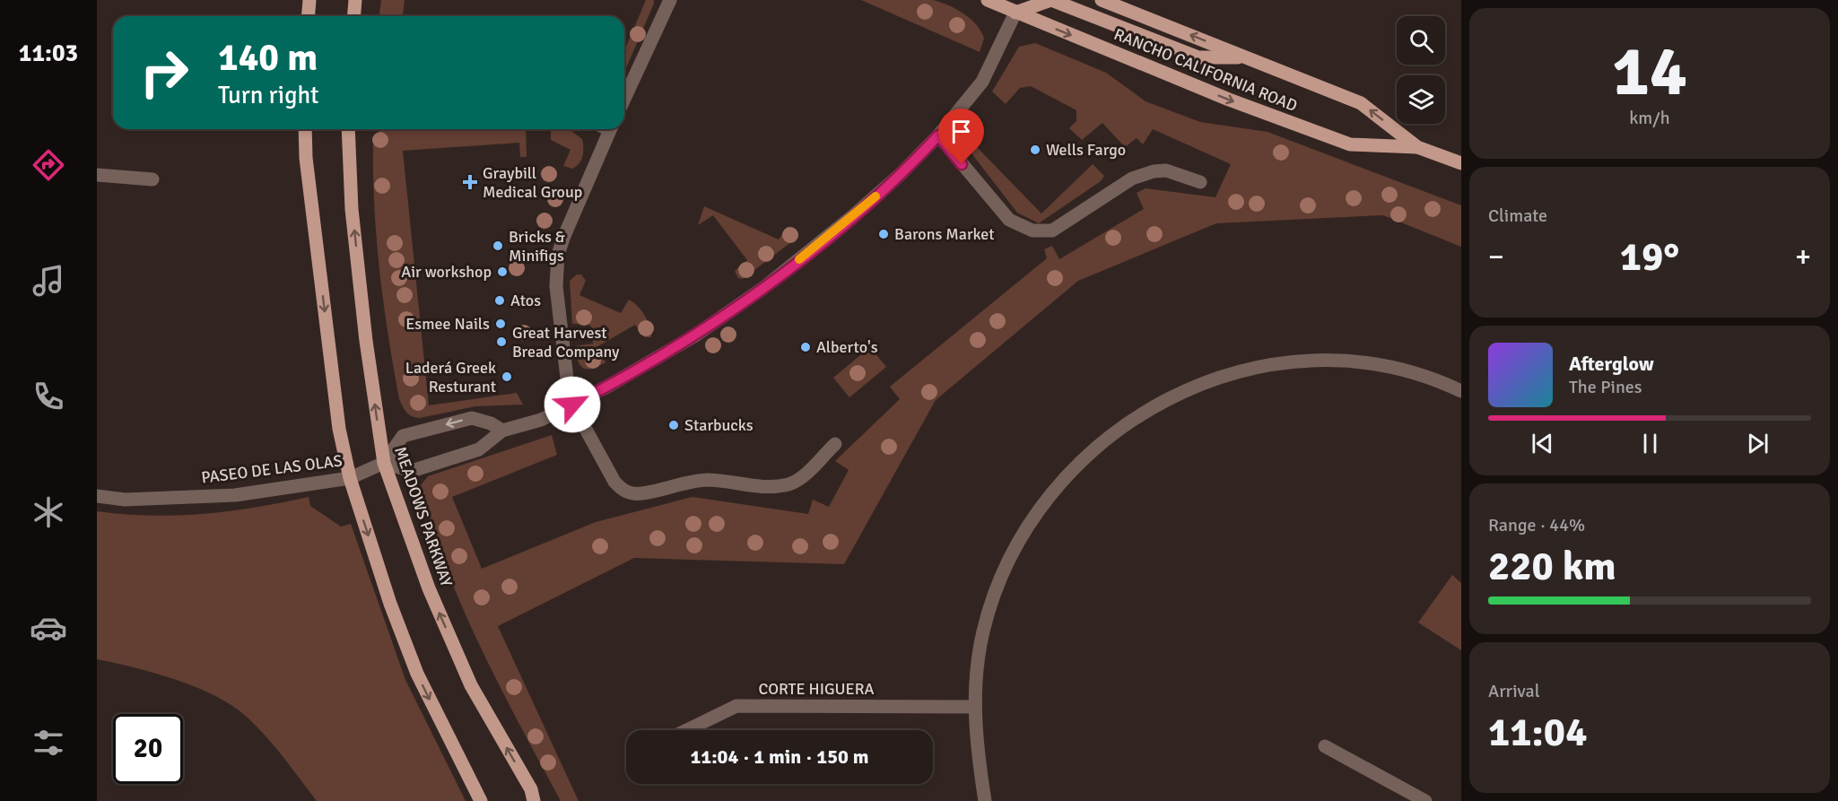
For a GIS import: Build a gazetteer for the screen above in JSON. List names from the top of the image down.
{
  "streets": {
    "main road": ["RANCHO CALIFORNIA ROAD", "MEADOWS PARKWAY"],
    "street": ["PASEO DE LAS OLAS", "CORTE HIGUERA"]
  },
  "crossings": [
    ["PASEO DE LAS OLAS", "MEADOWS PARKWAY"]
  ],
  "places": {
    "other": [
      "Wells Fargo",
      "Barons Market",
      "Bricks & Minifigs",
      "Air workshop",
      "Atos",
      "Esmee Nails",
      "Great Harvest Bread Company",
      "Alberto's",
      "Laderá Greek Resturant",
      "Starbucks"
    ],
    "health": ["Graybill Medical Group"]
  },
  "page": {
    "tabs": "11:03",
    "tile": [
      ["14", "km/h"],
      "Climate",
      ["Range · 44%", "220 km"],
      ["Arrival", "11:04"]
    ],
    "turn": ["140 m", "Turn right"],
    "heat": ["−", "19°", "+"],
    "song": ["Afterglow", "The Pines"],
    "limit": "20",
    "trip": "11:04 · 1 min · 150 m"
  }
}
